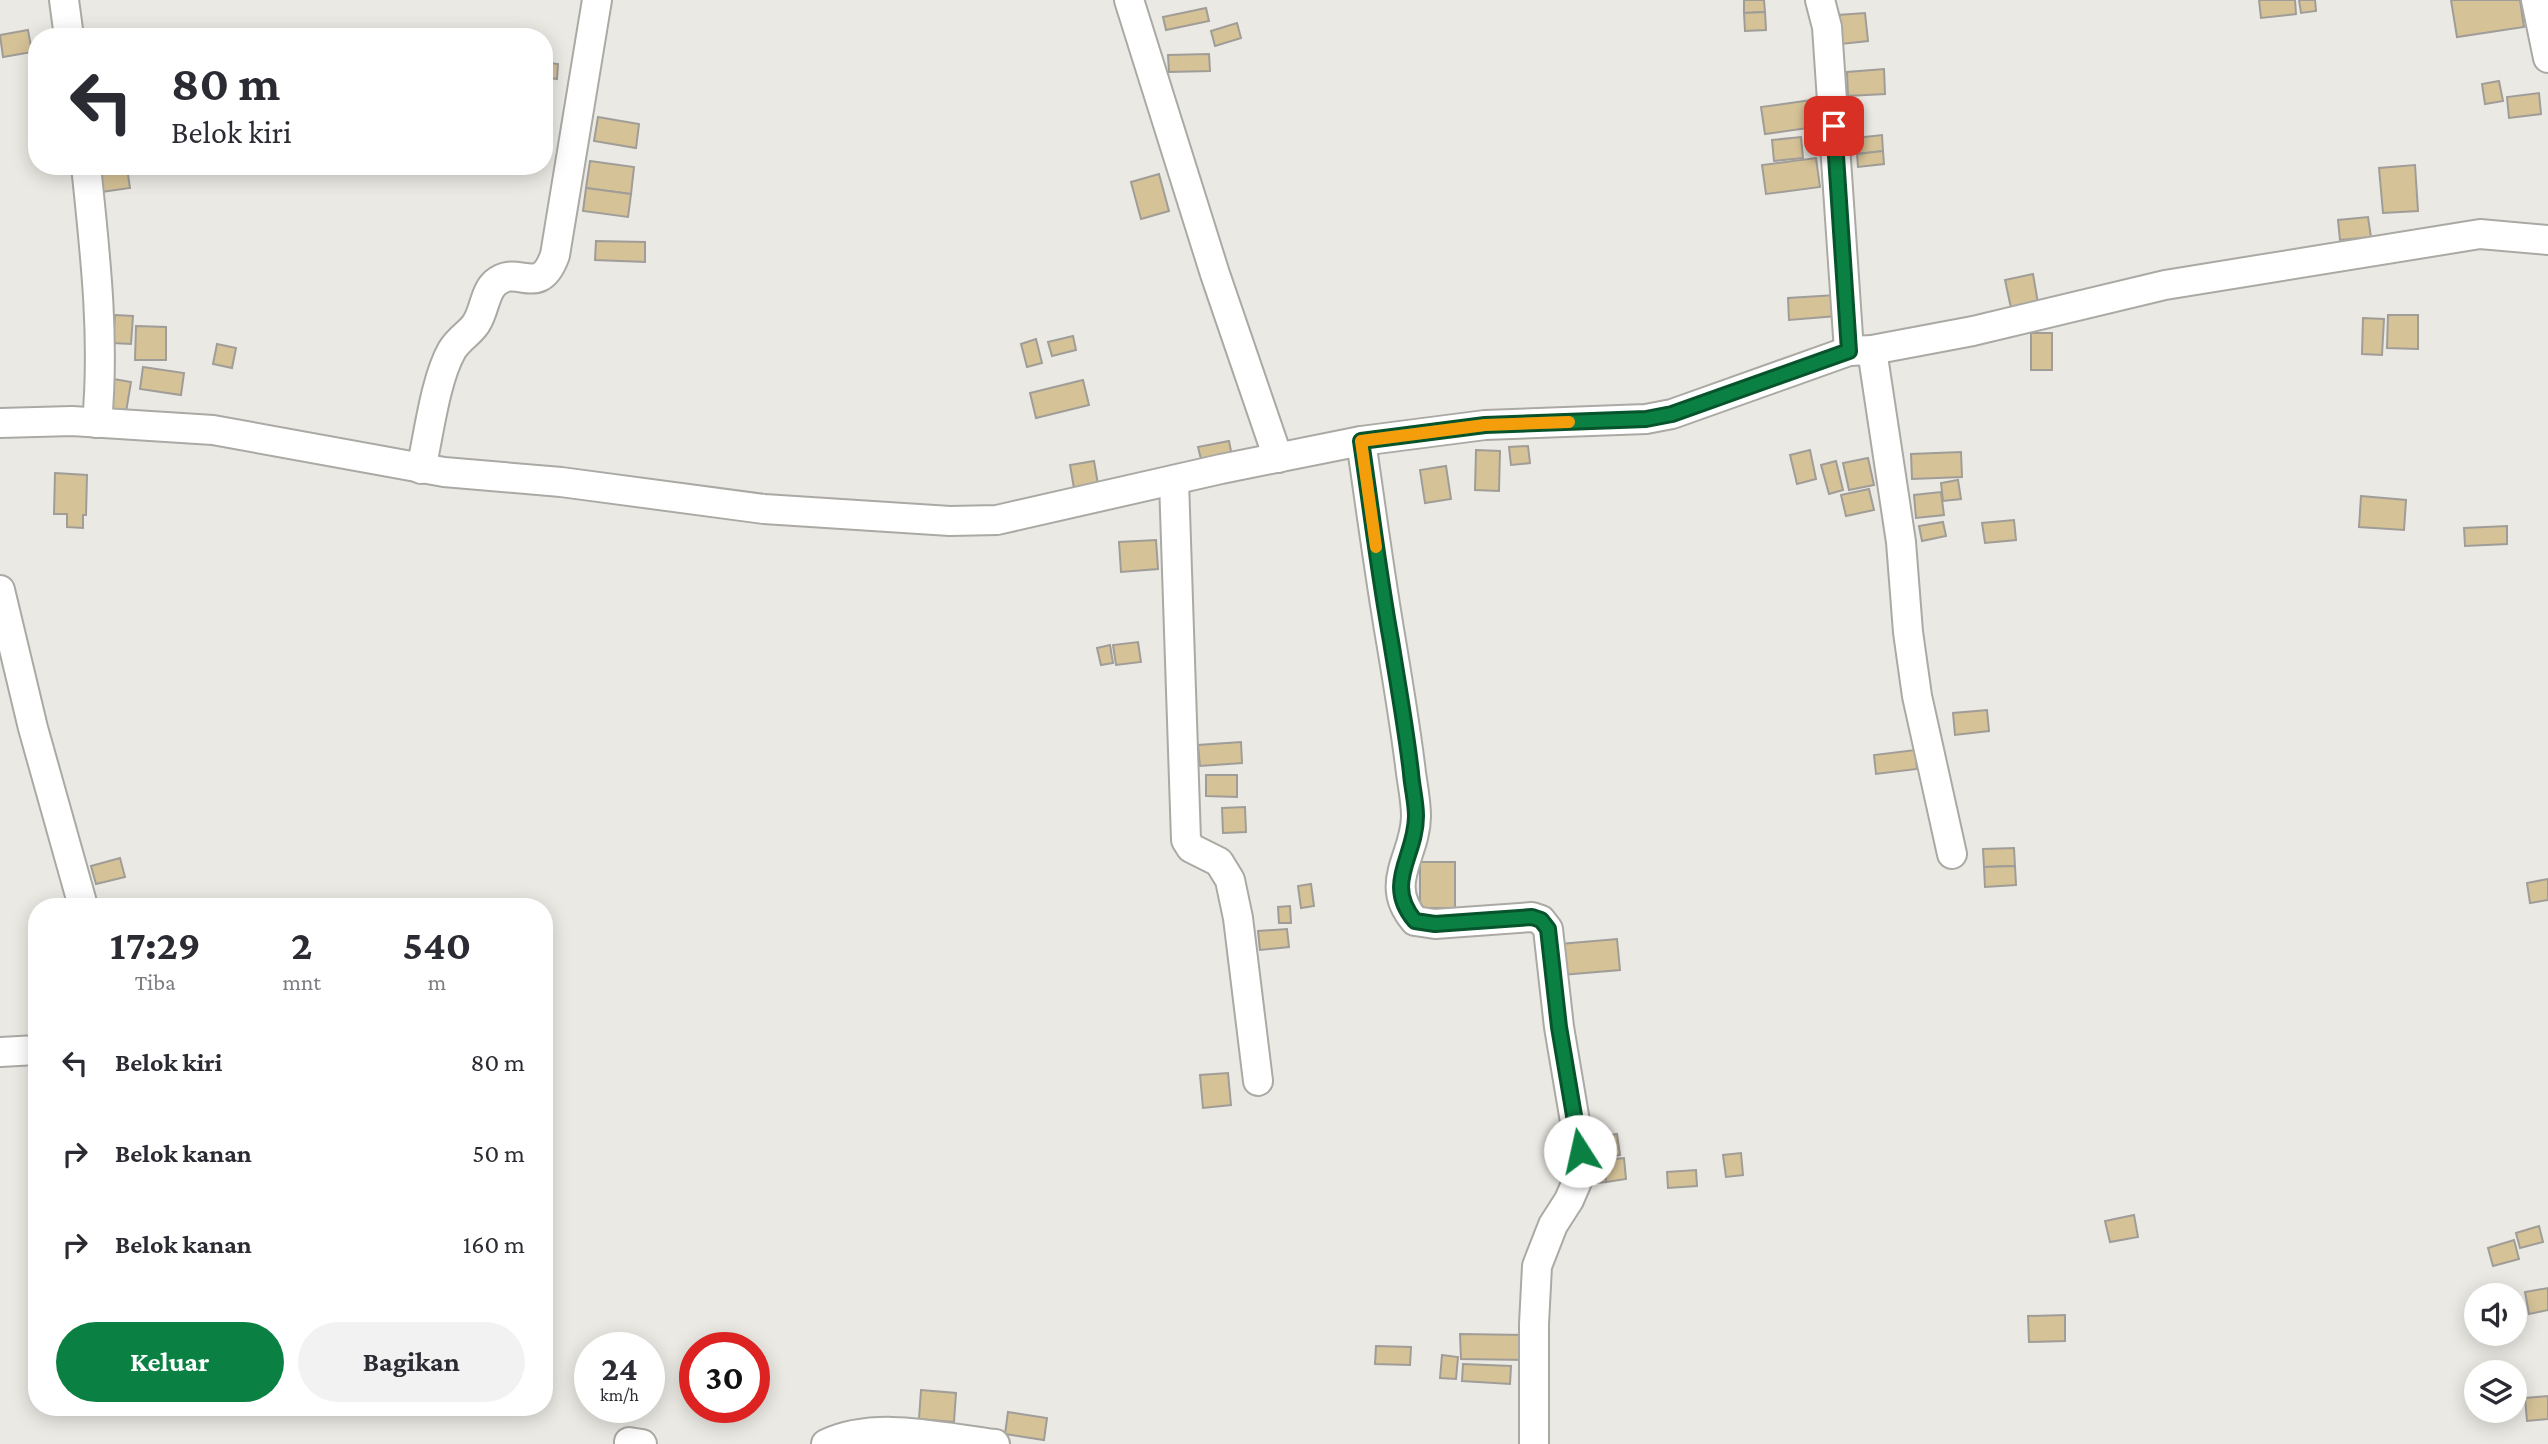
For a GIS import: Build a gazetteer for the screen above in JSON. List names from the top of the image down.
{
  "page": {
    "turn": ["80 m", "Belok kiri"],
    "eta": [
      "17:29",
      "Tiba",
      "2",
      "mnt",
      "540",
      "m"
    ],
    "list": [
      {
        "name": "Belok kiri",
        "value": "80 m"
      },
      {
        "name": "Belok kanan",
        "value": "50 m"
      },
      {
        "name": "Belok kanan",
        "value": "160 m"
      }
    ],
    "buttons": ["Keluar", "Bagikan"],
    "speed": "24 km/h",
    "limit": "30"
  }
}
